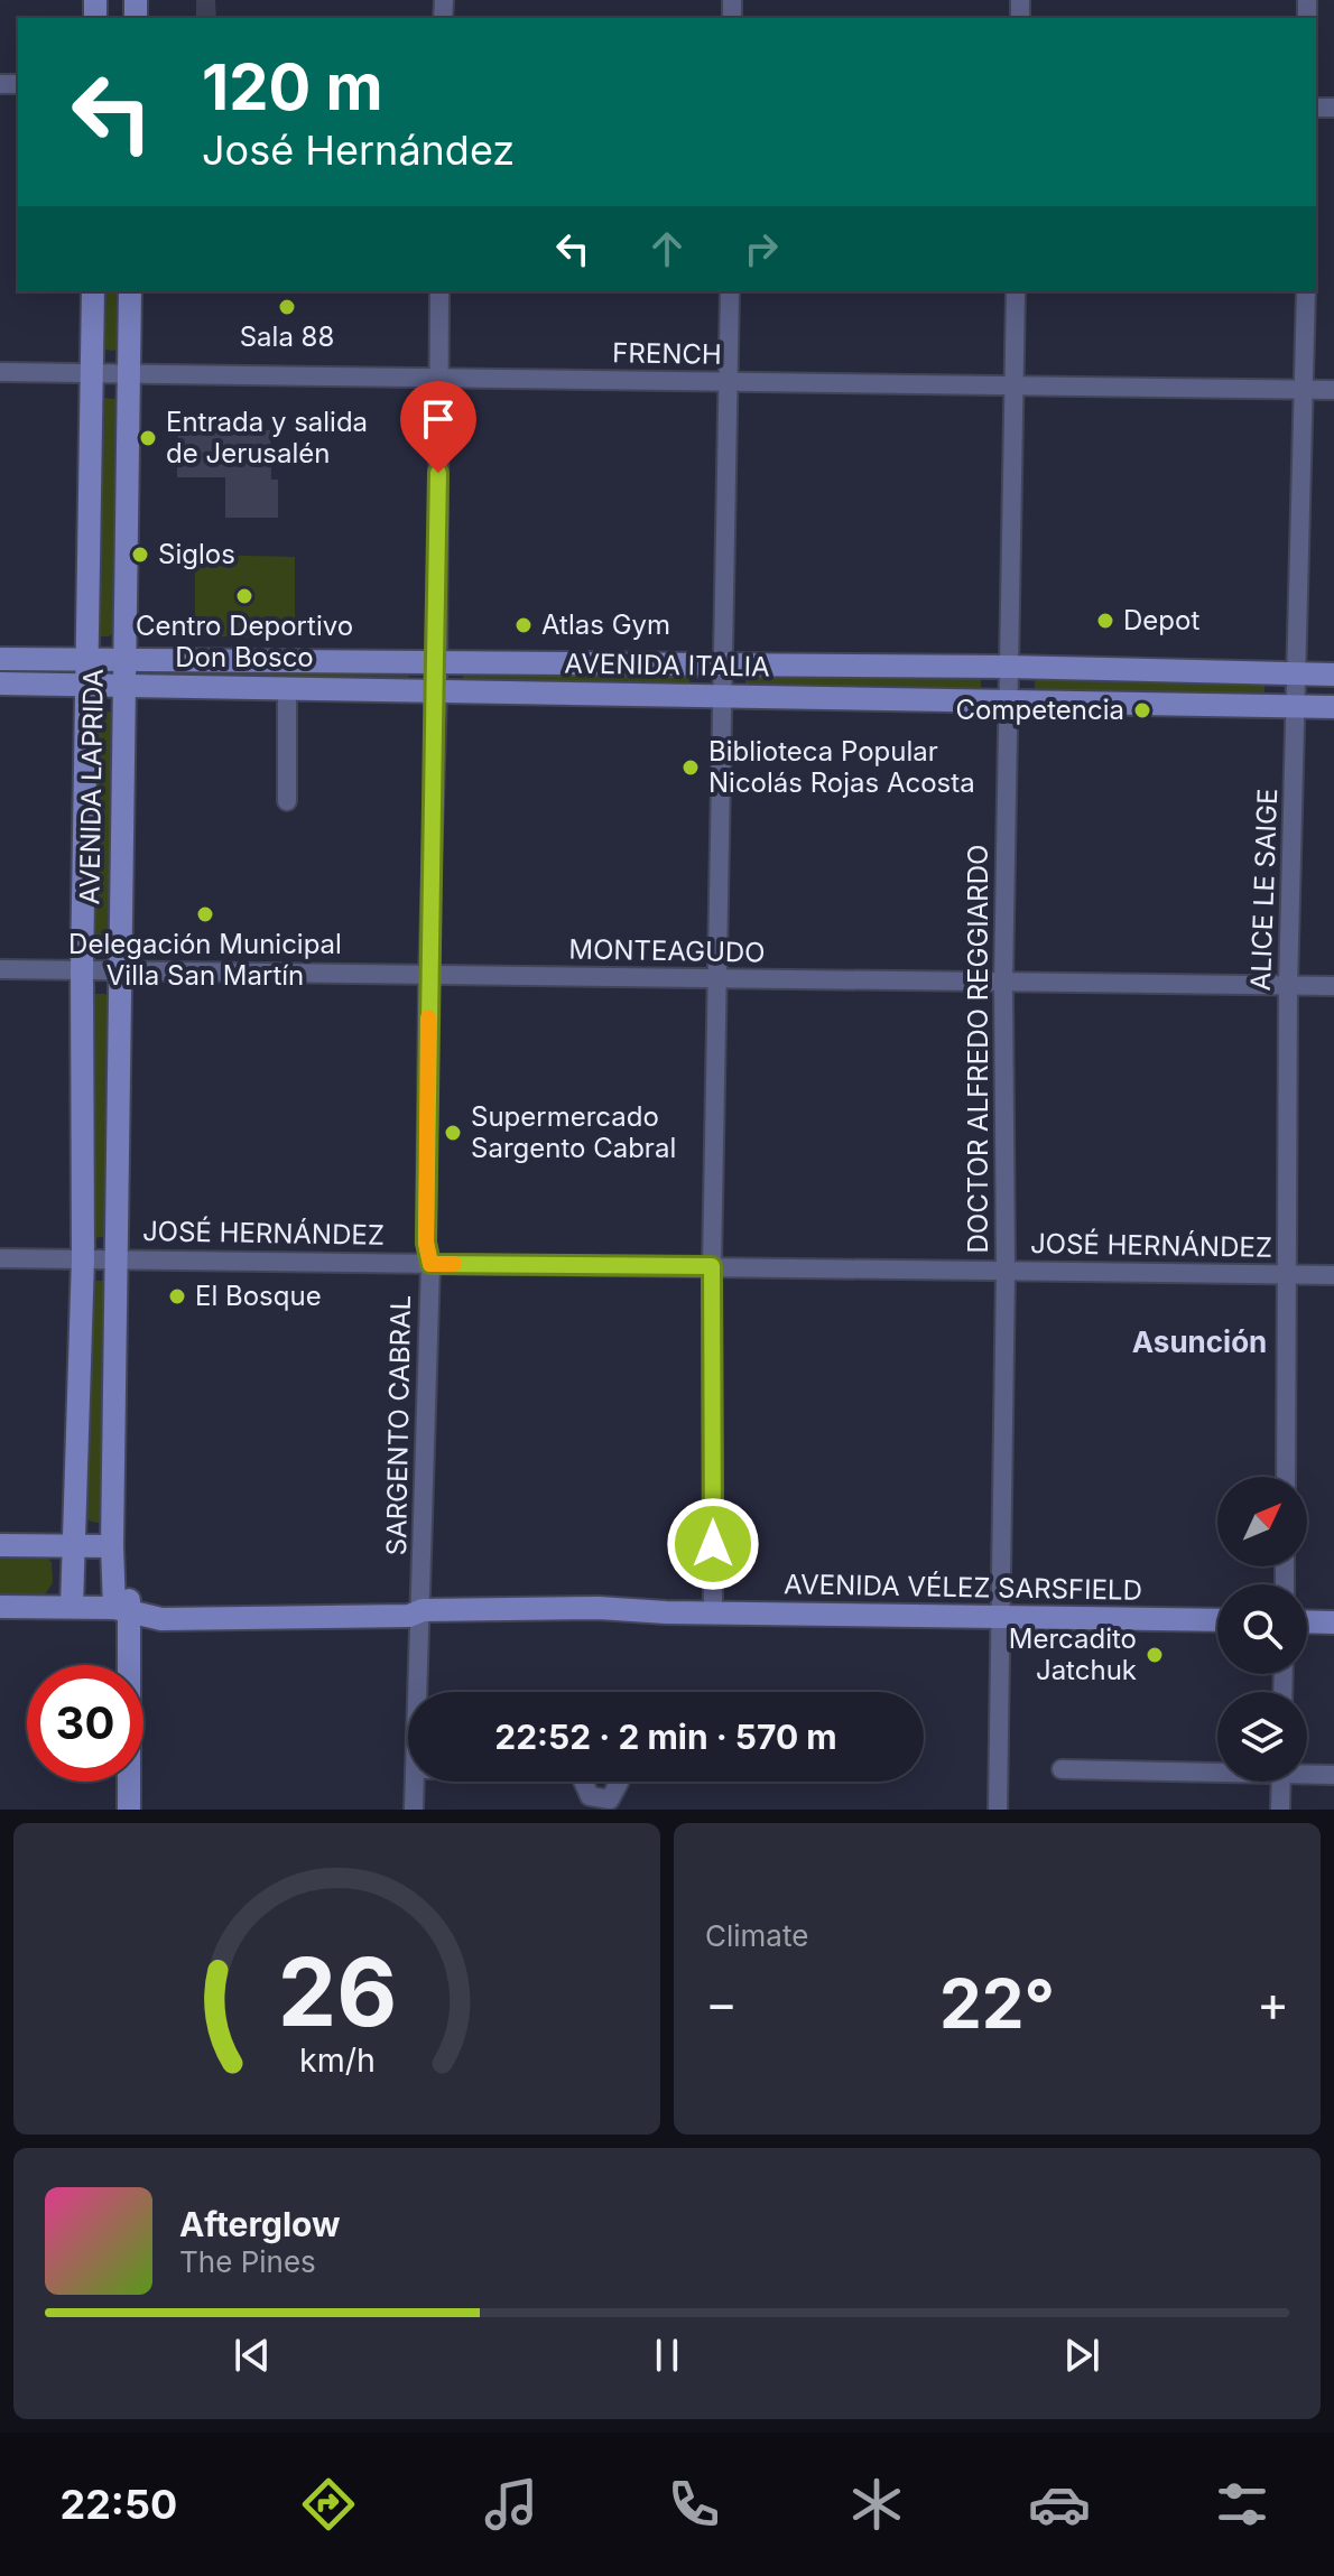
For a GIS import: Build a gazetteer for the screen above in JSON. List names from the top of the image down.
{
  "streets": {
    "main road": ["AVENIDA ITALIA", "AVENIDA LAPRIDA", "AVENIDA VÉLEZ SARSFIELD"],
    "street": [
      "FRENCH",
      "ALICE LE SAIGE",
      "MONTEAGUDO",
      "DOCTOR ALFREDO REGGIARDO",
      "JOSÉ HERNÁNDEZ",
      "SARGENTO CABRAL"
    ]
  },
  "crossings": [
    ["FRENCH", "AVENIDA LAPRIDA"],
    ["FRENCH", "ALICE LE SAIGE"],
    ["FRENCH", "DOCTOR ALFREDO REGGIARDO"],
    ["FRENCH", "SARGENTO CABRAL"],
    ["AVENIDA ITALIA", "AVENIDA LAPRIDA"],
    ["AVENIDA ITALIA", "ALICE LE SAIGE"],
    ["AVENIDA ITALIA", "DOCTOR ALFREDO REGGIARDO"],
    ["AVENIDA ITALIA", "SARGENTO CABRAL"],
    ["AVENIDA LAPRIDA", "MONTEAGUDO"],
    ["AVENIDA LAPRIDA", "JOSÉ HERNÁNDEZ"],
    ["AVENIDA LAPRIDA", "AVENIDA VÉLEZ SARSFIELD"],
    ["ALICE LE SAIGE", "MONTEAGUDO"],
    ["ALICE LE SAIGE", "JOSÉ HERNÁNDEZ"],
    ["MONTEAGUDO", "DOCTOR ALFREDO REGGIARDO"],
    ["MONTEAGUDO", "SARGENTO CABRAL"],
    ["DOCTOR ALFREDO REGGIARDO", "JOSÉ HERNÁNDEZ"],
    ["DOCTOR ALFREDO REGGIARDO", "AVENIDA VÉLEZ SARSFIELD"],
    ["JOSÉ HERNÁNDEZ", "SARGENTO CABRAL"],
    ["SARGENTO CABRAL", "AVENIDA VÉLEZ SARSFIELD"]
  ],
  "districts": ["Asunción"],
  "places": [
    "Sala 88",
    "Entrada y salida de Jerusalén",
    "Siglos",
    "Centro Deportivo Don Bosco",
    "Depot",
    "Atlas Gym",
    "Competencia",
    "Biblioteca Popular Nicolás Rojas Acosta",
    "Delegación Municipal Villa San Martín",
    "Supermercado Sargento Cabral",
    "El Bosque",
    "Mercadito Jatchuk"
  ],
  "north": "top right",
  "page": {
    "turn": ["120 m", "José Hernández"],
    "limit": "30",
    "trip": "22:52 · 2 min · 570 m",
    "tile": "Climate",
    "heat": ["−", "22°", "+"],
    "song": ["Afterglow", "The Pines"],
    "tabs": "22:50",
    "gauge": ["26", "km/h"]
  }
}
